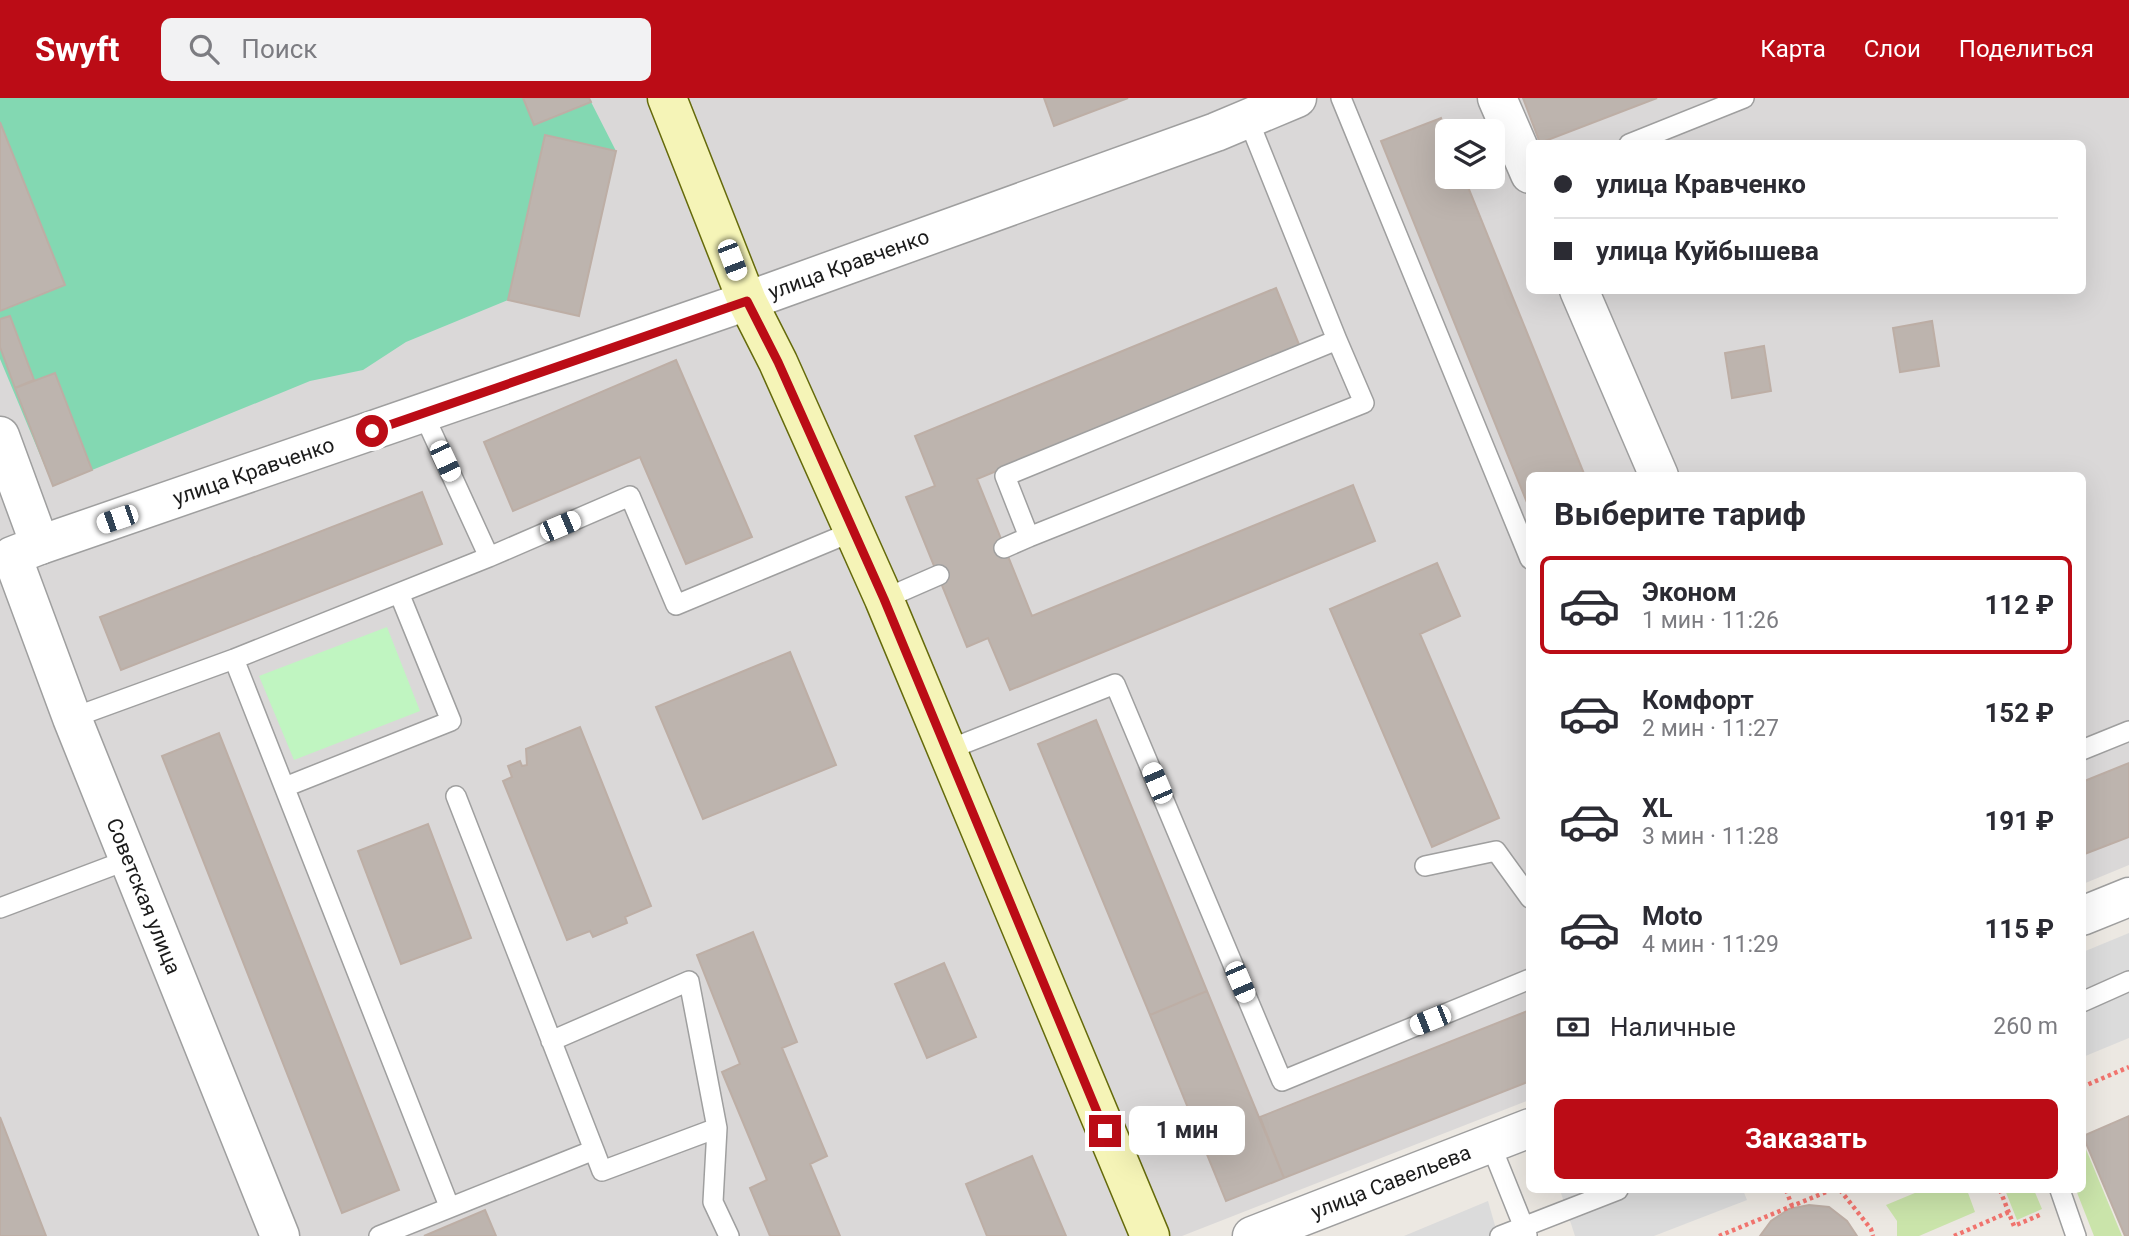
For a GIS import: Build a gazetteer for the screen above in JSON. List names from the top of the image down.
{
  "streets": {
    "street": ["улица Кравченко", "Советская улица", "улица Савельева"]
  },
  "crossings": [
    ["улица Кравченко", "Советская улица"]
  ],
  "page": {
    "header": "Swyft",
    "search": "Поиск",
    "nav": ["Карта", "Слои", "Поделиться"],
    "banner": ["улица Кравченко", "улица Куйбышева"],
    "heading": "Выберите тариф",
    "list": [
      {
        "name": "Эконом",
        "note": "1 мин · 11:26",
        "value": "112 ₽"
      },
      {
        "name": "Комфорт",
        "note": "2 мин · 11:27",
        "value": "152 ₽"
      },
      {
        "name": "XL",
        "note": "3 мин · 11:28",
        "value": "191 ₽"
      },
      {
        "name": "Moto",
        "note": "4 мин · 11:29",
        "value": "115 ₽"
      }
    ],
    "pay": ["Наличные", "260 m"],
    "buttons": "Заказать",
    "bubble": "1 мин"
  }
}
